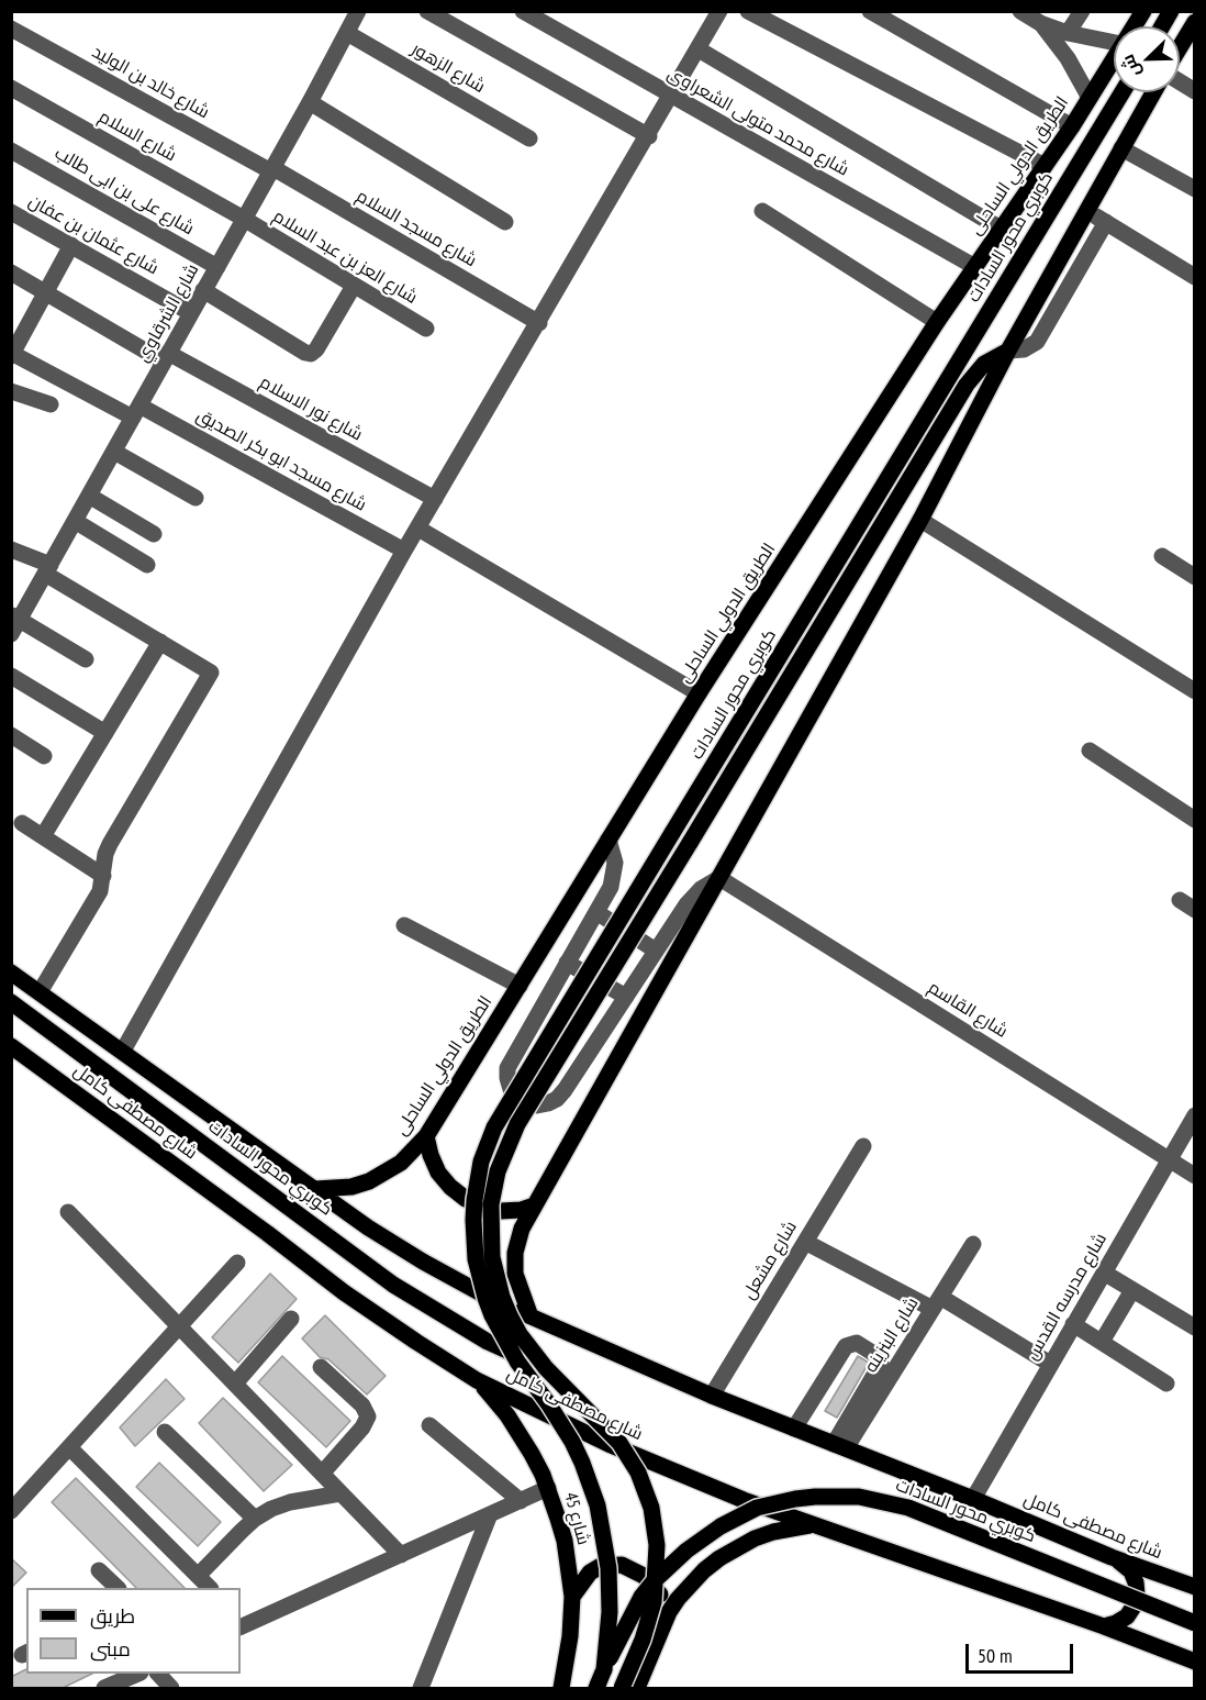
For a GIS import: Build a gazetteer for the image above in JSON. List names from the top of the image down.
{
  "streets": {
    "main road": [
      "الطريق الدولي الساحلى",
      "كوبري محور السادات",
      "شارع مصطفى كامل",
      "شارع 45"
    ],
    "street": [
      "شارع الزهور",
      "شارع خالد بن الوليد",
      "شارع محمد متولى الشعراوى",
      "شارع السلام",
      "شارع على بن ابى طالب",
      "شارع مسجد السلام",
      "شارع عثمان بن عفان",
      "شارع العز بن عبد السلام",
      "شارع الشرقاوي",
      "شارع نور الاسلام",
      "شارع مسجد ابو بكر الصديق",
      "شارع القاسم",
      "شارع مشعل",
      "شارع مدرسه القدس",
      "شارع البنزينه"
    ]
  },
  "crossings": [
    ["شارع الزهور", "شارع الشرقاوي"],
    ["شارع خالد بن الوليد", "شارع مسجد السلام"],
    ["شارع خالد بن الوليد", "شارع الشرقاوي"],
    ["شارع محمد متولى الشعراوى", "الطريق الدولي الساحلى"],
    ["شارع السلام", "شارع العز بن عبد السلام"],
    ["شارع السلام", "شارع الشرقاوي"],
    ["الطريق الدولي الساحلى", "شارع مصطفى كامل"],
    ["شارع على بن ابى طالب", "شارع الشرقاوي"],
    ["شارع مسجد السلام", "شارع الشرقاوي"],
    ["شارع عثمان بن عفان", "شارع الشرقاوي"],
    ["شارع العز بن عبد السلام", "شارع الشرقاوي"],
    ["شارع الشرقاوي", "شارع نور الاسلام"],
    ["شارع الشرقاوي", "شارع مسجد ابو بكر الصديق"],
    ["شارع القاسم", "شارع مدرسه القدس"],
    ["شارع مصطفى كامل", "شارع مشعل"],
    ["شارع مصطفى كامل", "شارع مدرسه القدس"],
    ["شارع مصطفى كامل", "شارع البنزينه"],
    ["شارع مصطفى كامل", "شارع 45"]
  ],
  "legend": ["طريق", "مبنى"],
  "scale_bar": "50 m",
  "north": "bottom left"
}
